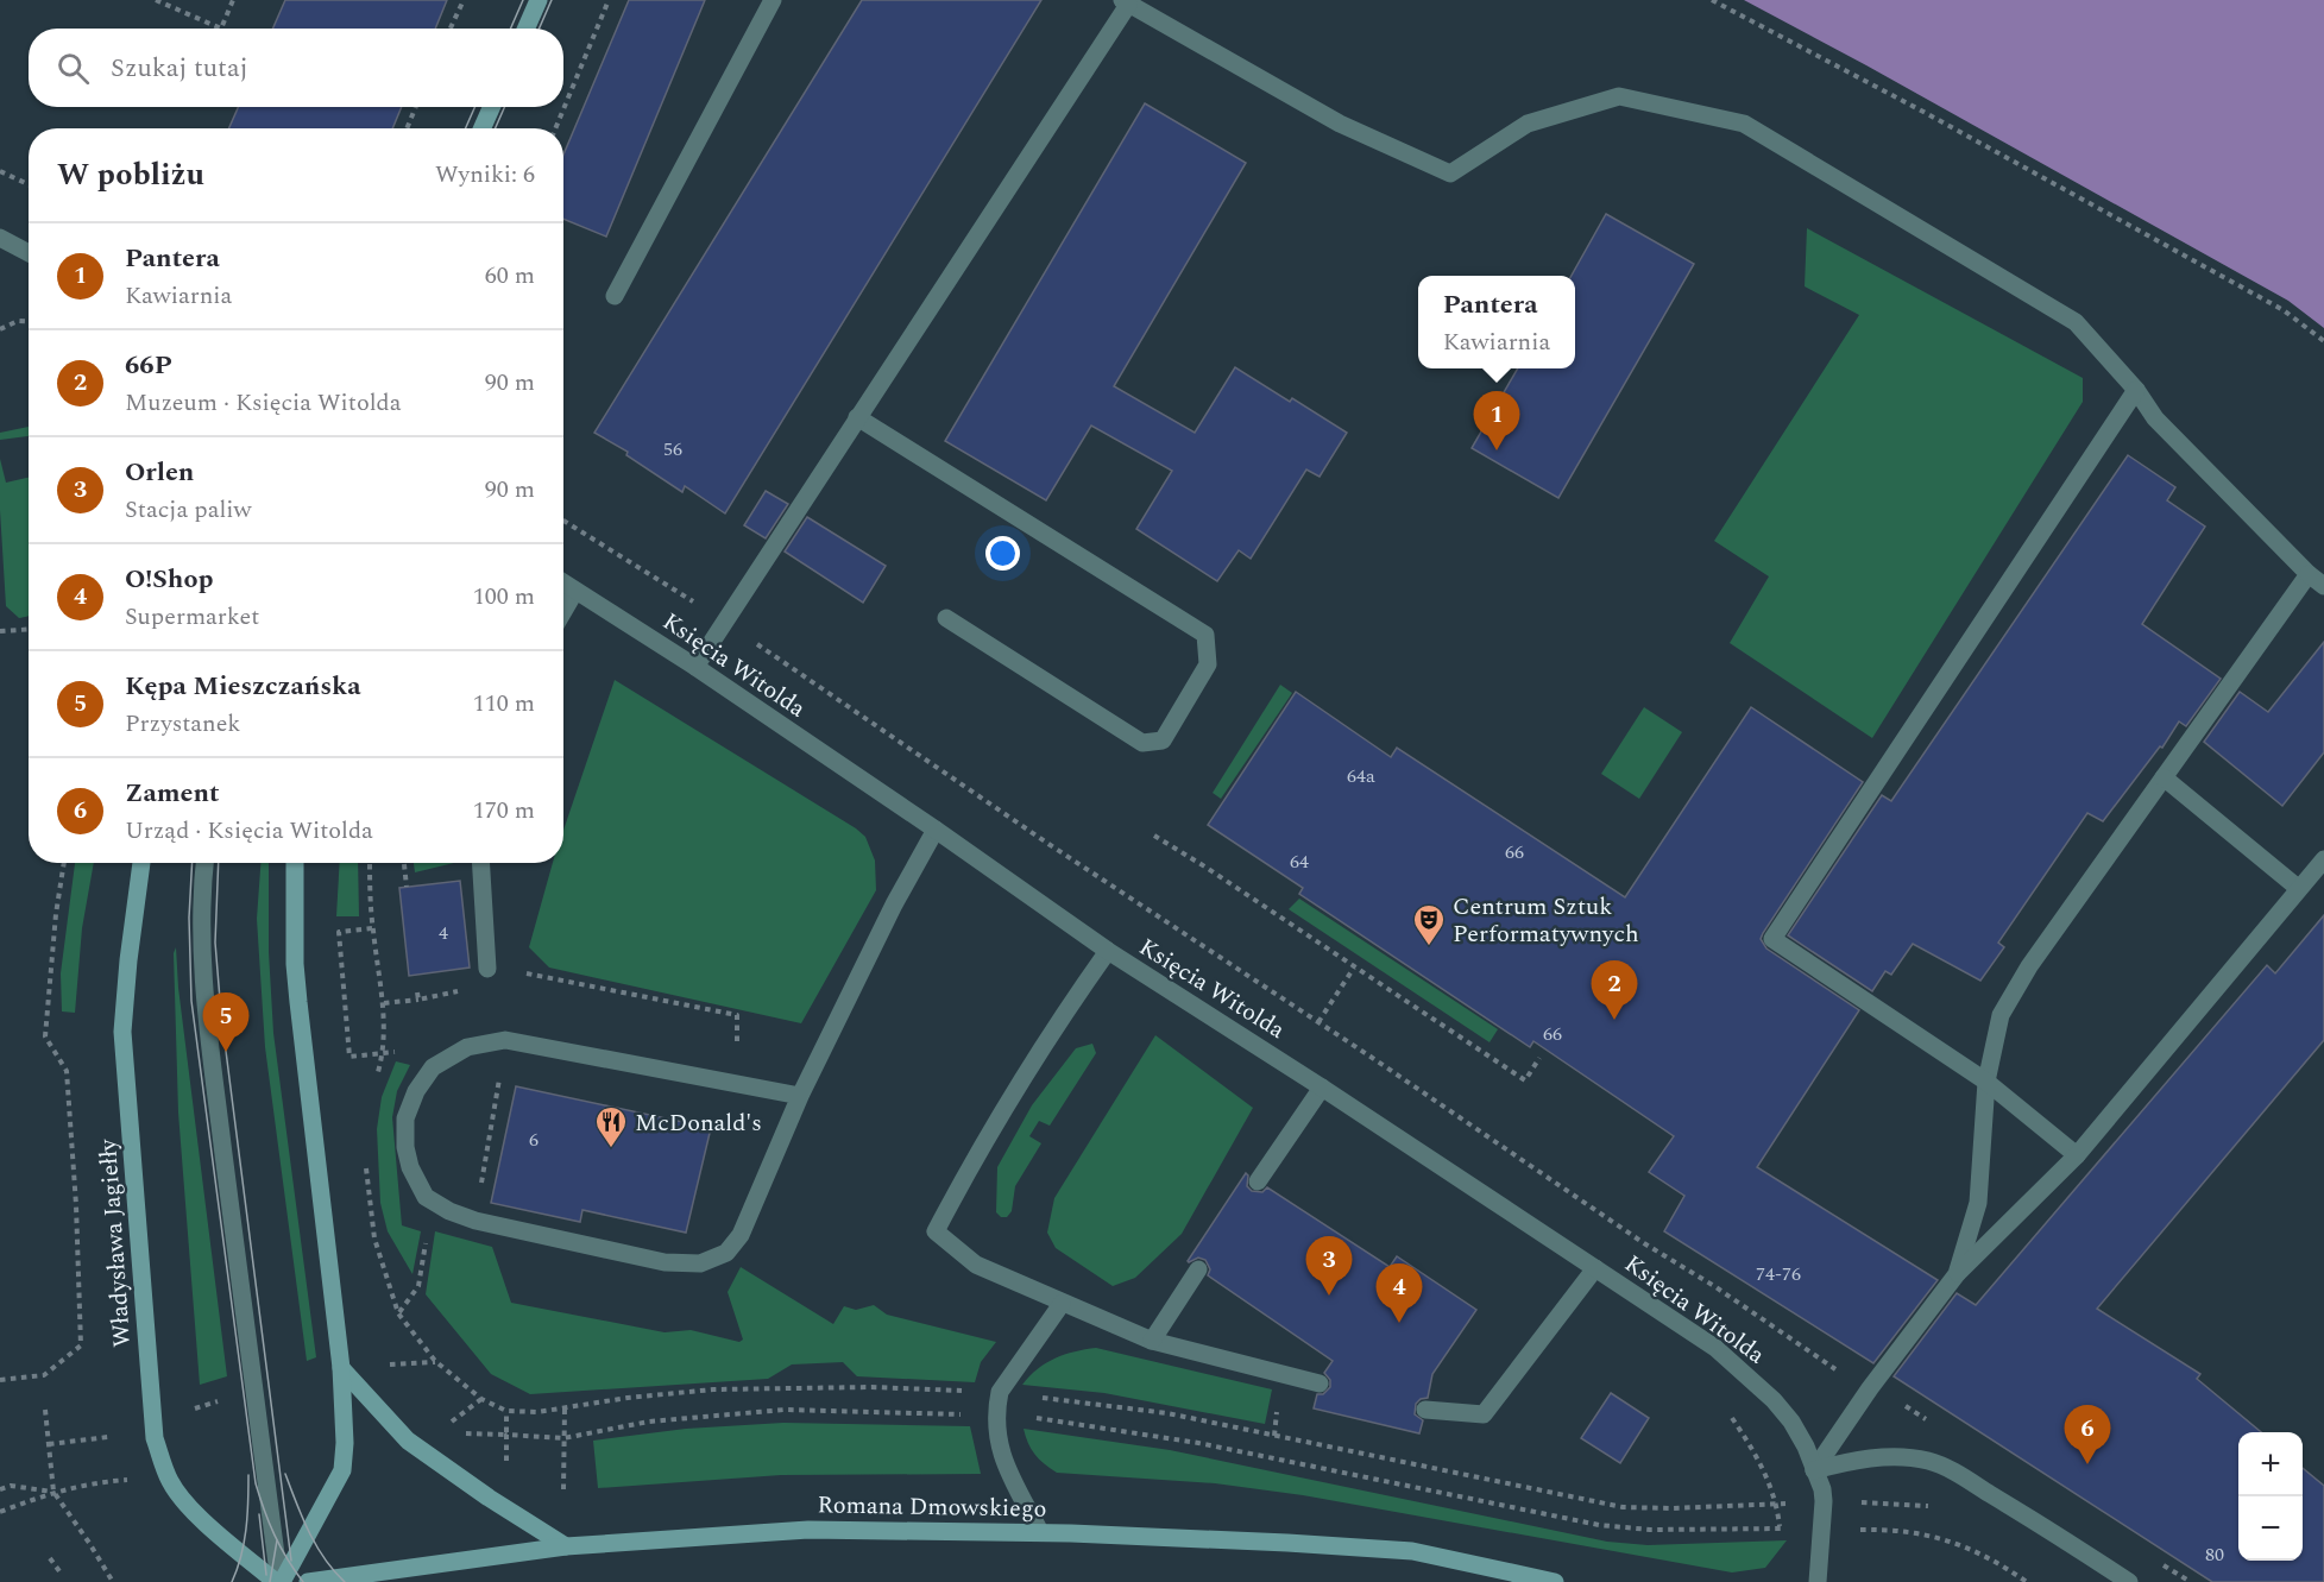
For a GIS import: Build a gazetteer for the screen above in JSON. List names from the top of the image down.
{
  "streets": {
    "main road": ["Władysława Jagiełły", "Romana Dmowskiego"],
    "street": ["Księcia Witolda"]
  },
  "places": {
    "theatre": ["Centrum Sztuk Performatywnych"],
    "restaurant": ["McDonald's"]
  },
  "house_numbers": [
    "56",
    "64a",
    "66",
    "64",
    "4",
    "66",
    "6",
    "74-76",
    "80"
  ],
  "page": {
    "search": "Szukaj tutaj",
    "heading": ["W pobliżu", "Wyniki: 6"],
    "list": [
      {
        "mark": "1",
        "name": "Pantera",
        "note": "Kawiarnia",
        "value": "60 m"
      },
      {
        "mark": "2",
        "name": "66P",
        "note": "Muzeum · Księcia Witolda",
        "value": "90 m"
      },
      {
        "mark": "3",
        "name": "Orlen",
        "note": "Stacja paliw",
        "value": "90 m"
      },
      {
        "mark": "4",
        "name": "O!Shop",
        "note": "Supermarket",
        "value": "100 m"
      },
      {
        "mark": "5",
        "name": "Kępa Mieszczańska",
        "note": "Przystanek",
        "value": "110 m"
      },
      {
        "mark": "6",
        "name": "Zament",
        "note": "Urząd · Księcia Witolda",
        "value": "170 m"
      }
    ],
    "popup": ["Pantera", "Kawiarnia"],
    "pins": [
      "1",
      "2",
      "5",
      "3",
      "4",
      "6"
    ],
    "map_buttons": ["+", "−"]
  }
}
